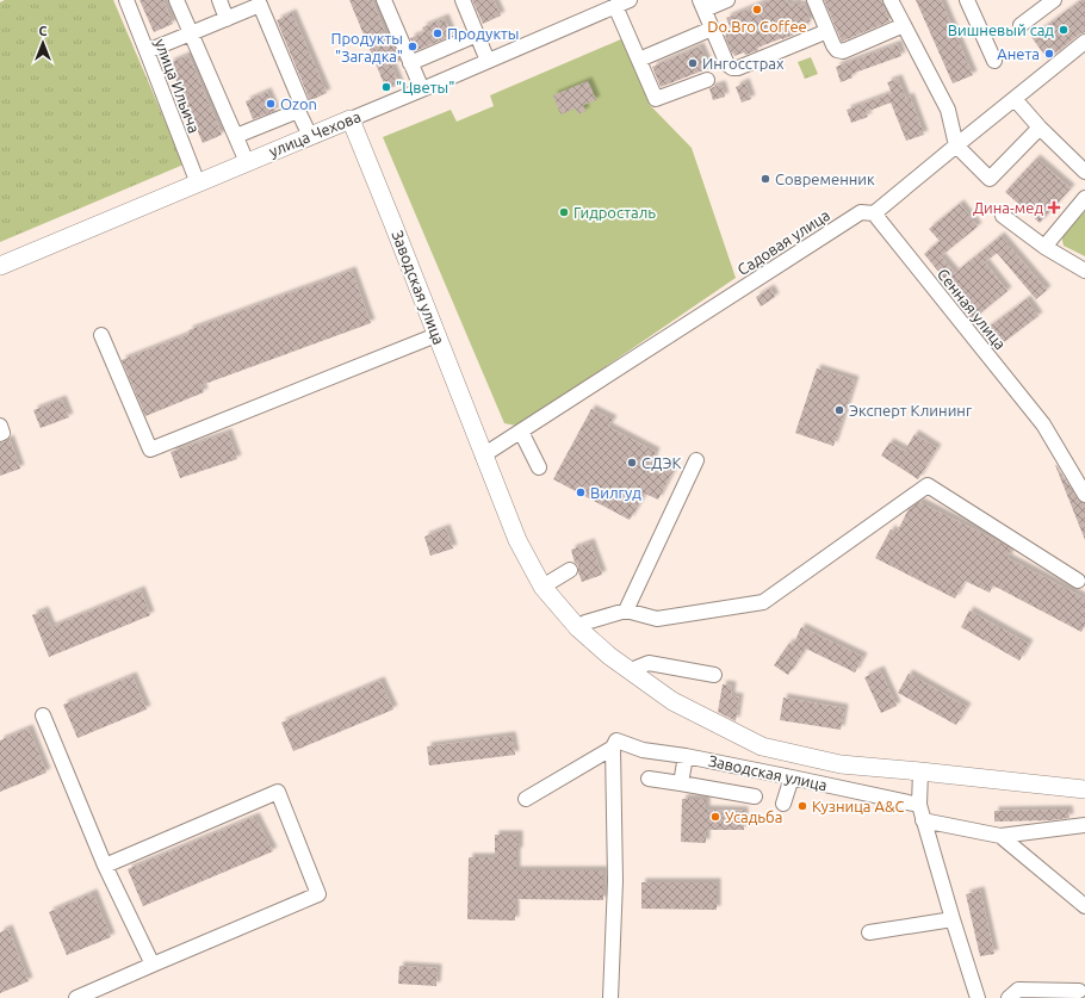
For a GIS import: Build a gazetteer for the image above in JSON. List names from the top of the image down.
{
  "streets": {
    "main road": ["улица Чехова", "Заводская улица"],
    "street": ["улица Ильича", "Садовая улица", "Сенная улица"]
  },
  "crossings": [
    ["улица Ильича", "улица Чехова"],
    ["улица Чехова", "Заводская улица"],
    ["Садовая улица", "Заводская улица"],
    ["Садовая улица", "Сенная улица"]
  ],
  "places": {
    "other": [
      "Do.Bro Coffee",
      "Вишневый сад",
      "Продукты",
      "Продукты \"Загадка\"",
      "Анета",
      "Ингосстрах",
      "\"Цветы\"",
      "Ozon",
      "Современник",
      "Гидросталь",
      "Эксперт Клининг",
      "СДЭК",
      "Вилгуд",
      "Кузница А&С",
      "Усадьба"
    ],
    "health": ["Дина-мед"]
  },
  "north": "top"
}
